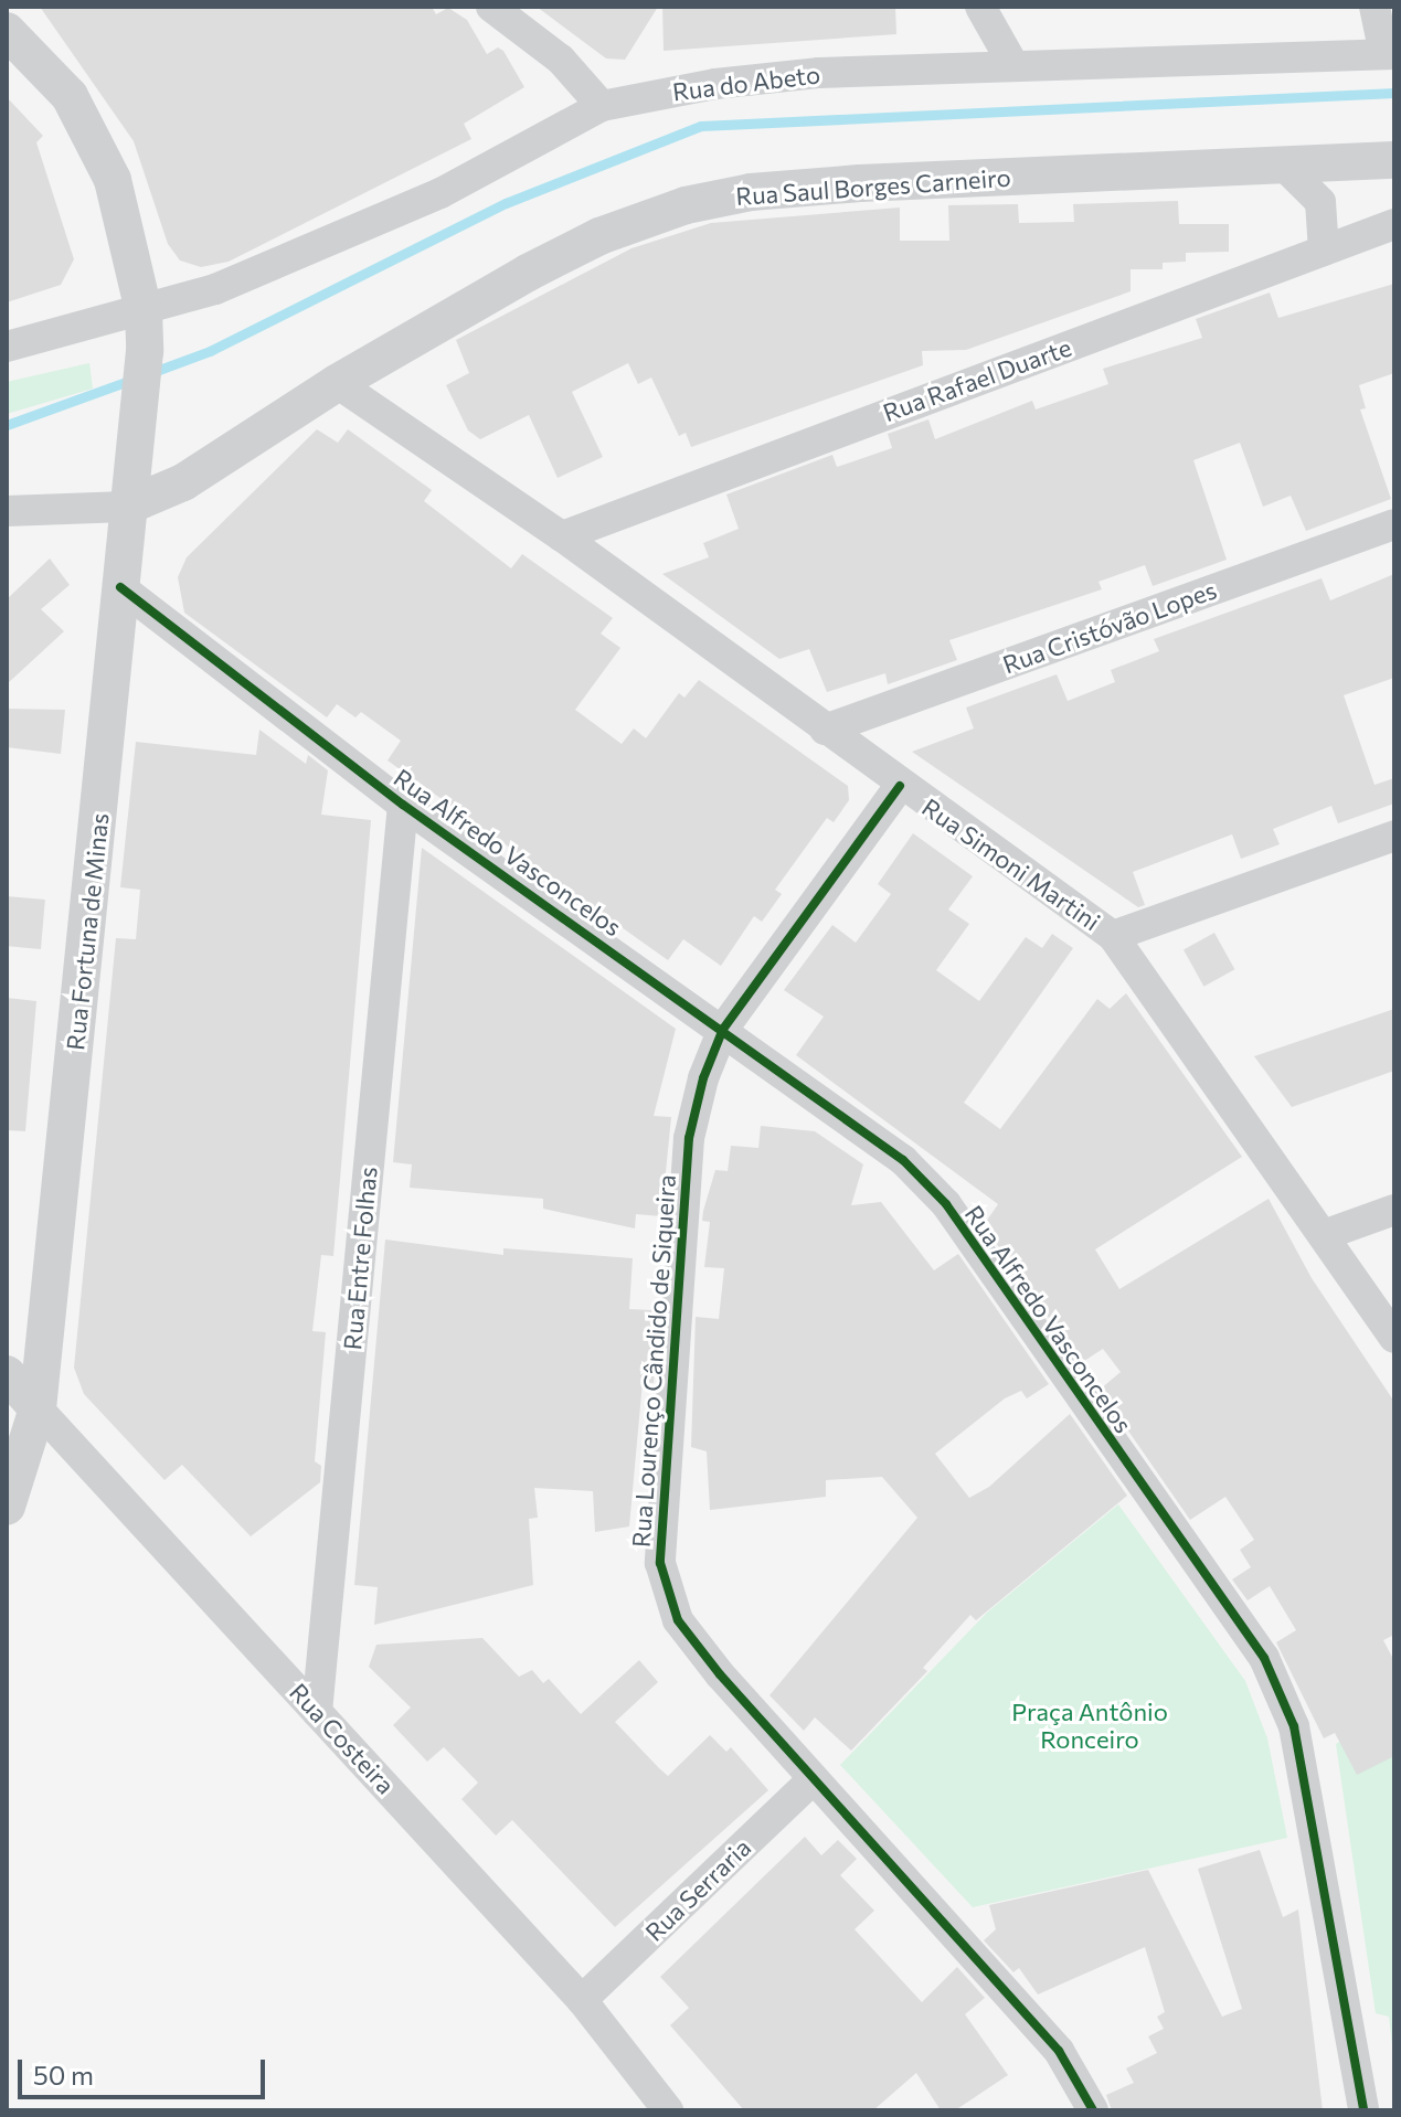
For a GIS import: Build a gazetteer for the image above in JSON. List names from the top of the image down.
{
  "streets": {
    "street": [
      "Rua do Abeto",
      "Rua Saul Borges Carneiro",
      "Rua Rafael Duarte",
      "Rua Cristóvão Lopes",
      "Rua Alfredo Vasconcelos",
      "Rua Simoni Martini",
      "Rua Fortuna de Minas",
      "Rua Entre Folhas",
      "Rua Lourenço Cândido de Siqueira",
      "Rua Costeira",
      "Rua Serraria"
    ]
  },
  "crossings": [
    ["Rua do Abeto", "Rua Fortuna de Minas"],
    ["Rua Saul Borges Carneiro", "Rua Simoni Martini"],
    ["Rua Saul Borges Carneiro", "Rua Fortuna de Minas"],
    ["Rua Rafael Duarte", "Rua Simoni Martini"],
    ["Rua Cristóvão Lopes", "Rua Simoni Martini"],
    ["Rua Alfredo Vasconcelos", "Rua Fortuna de Minas"],
    ["Rua Alfredo Vasconcelos", "Rua Entre Folhas"],
    ["Rua Alfredo Vasconcelos", "Rua Lourenço Cândido de Siqueira"],
    ["Rua Simoni Martini", "Rua Lourenço Cândido de Siqueira"],
    ["Rua Fortuna de Minas", "Rua Costeira"],
    ["Rua Entre Folhas", "Rua Costeira"],
    ["Rua Lourenço Cândido de Siqueira", "Rua Serraria"],
    ["Rua Costeira", "Rua Serraria"]
  ],
  "parks": ["Praça Antônio Ronceiro"],
  "scale_bar": "50 m"
}
